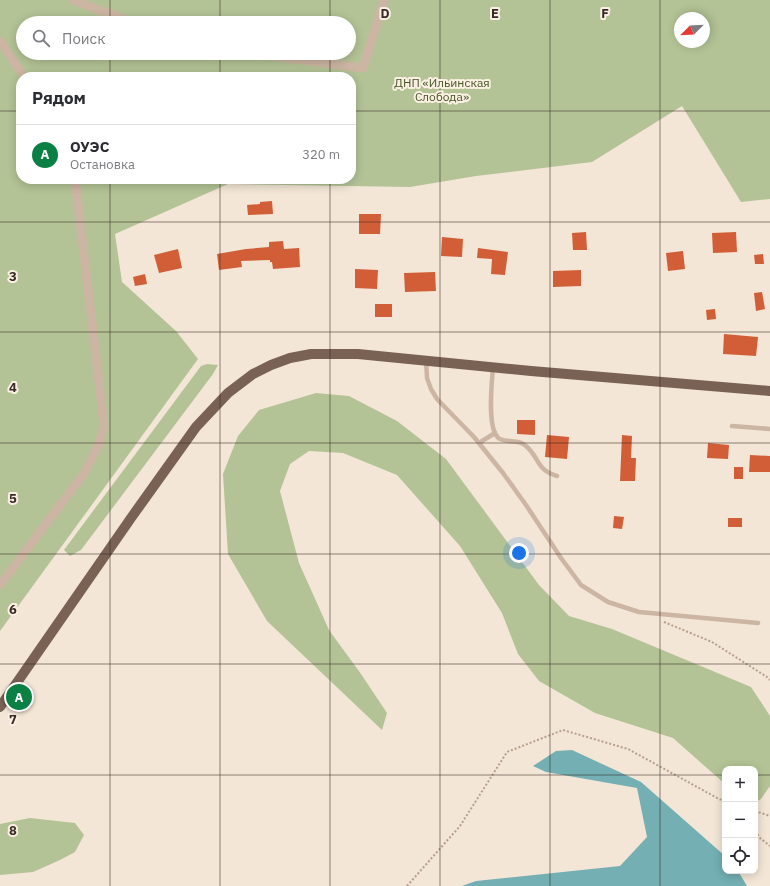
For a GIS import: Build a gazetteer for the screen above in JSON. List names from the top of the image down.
{
  "parks": ["ДНП «Ильинская Слобода»"],
  "north": "bottom left",
  "page": {
    "search": "Поиск",
    "heading": "Рядом",
    "list": [
      {
        "mark": "A",
        "name": "ОУЭС",
        "note": "Остановка",
        "value": "320 m"
      }
    ],
    "pins": "A",
    "map_buttons": ["+", "−"]
  },
  "grid": {
    "columns": ["D", "E", "F"],
    "rows": [
      "3",
      "4",
      "5",
      "6",
      "7",
      "8"
    ]
  }
}
